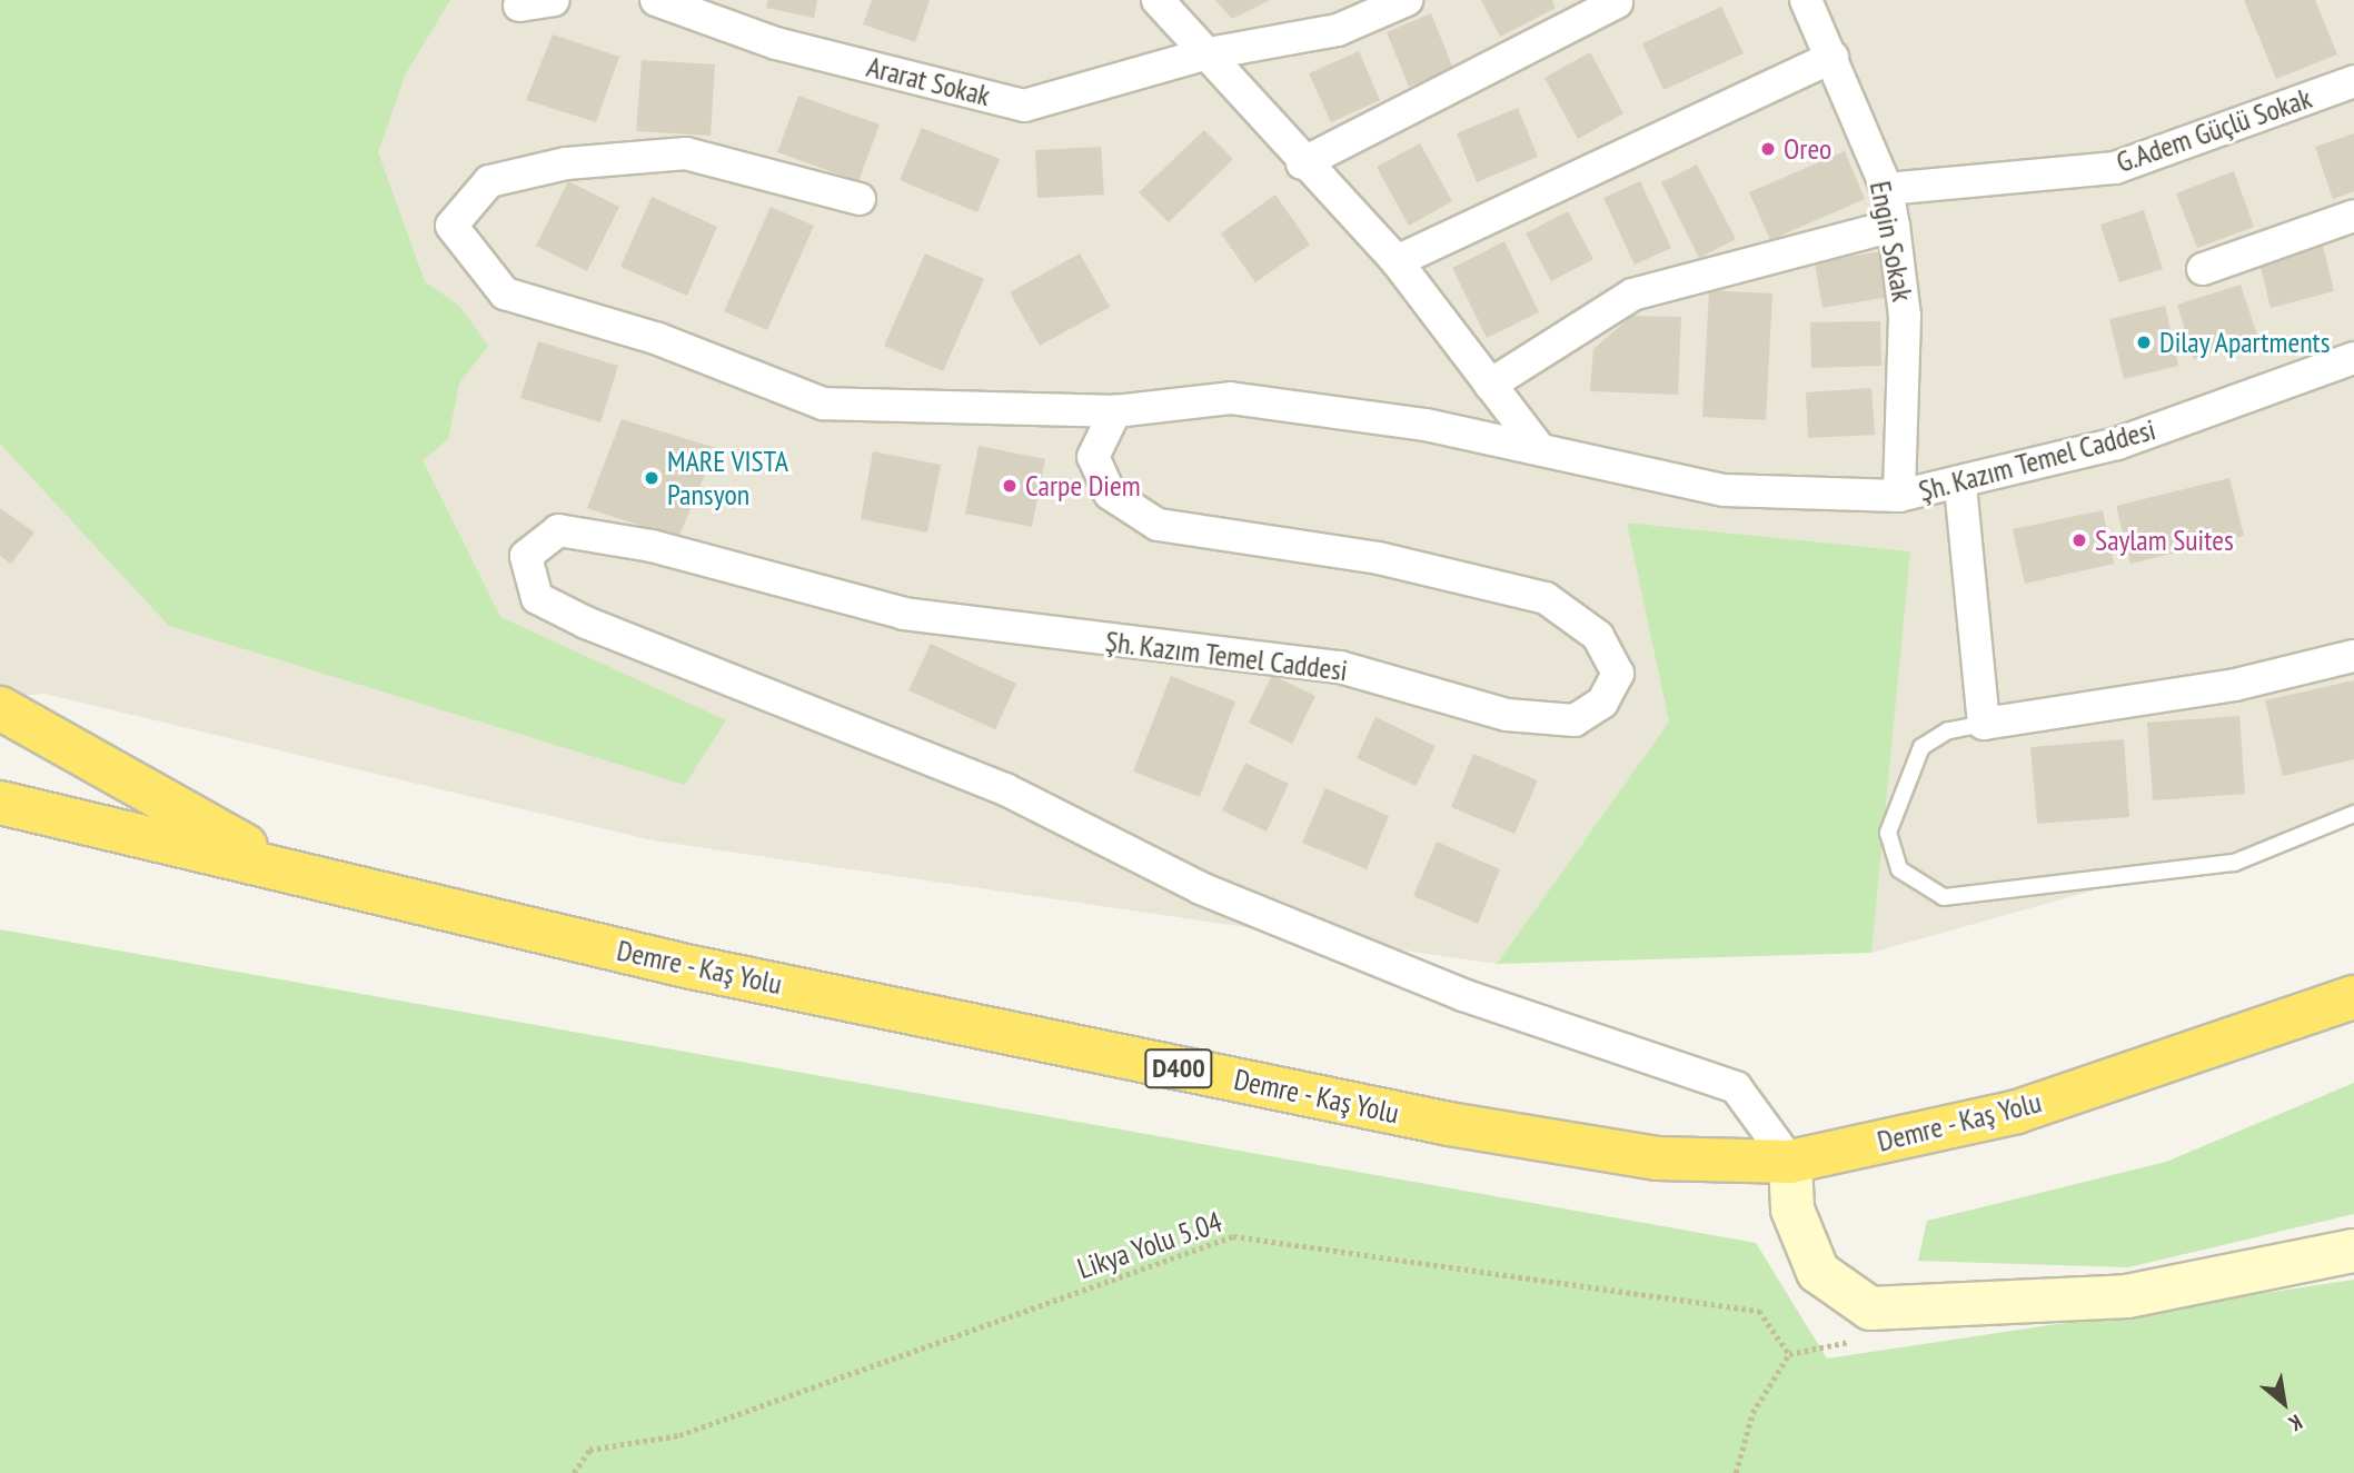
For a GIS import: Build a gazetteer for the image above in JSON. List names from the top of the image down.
{
  "streets": {
    "highway": ["Demre - Kaş Yolu", "D400"],
    "street": [
      "Ararat Sokak",
      "G.Adem Güçlü Sokak",
      "Engin Sokak",
      "Şh. Kazım Temel Caddesi"
    ],
    "path": ["Likya Yolu 5.04"]
  },
  "crossings": [
    ["G.Adem Güçlü Sokak", "Engin Sokak"],
    ["Engin Sokak", "Şh. Kazım Temel Caddesi"],
    ["Şh. Kazım Temel Caddesi", "Demre - Kaş Yolu"]
  ],
  "places": [
    "Oreo",
    "Dilay Apartments",
    "MARE VISTA Pansyon",
    "Carpe Diem",
    "Saylam Suites"
  ],
  "north": "bottom right"
}
